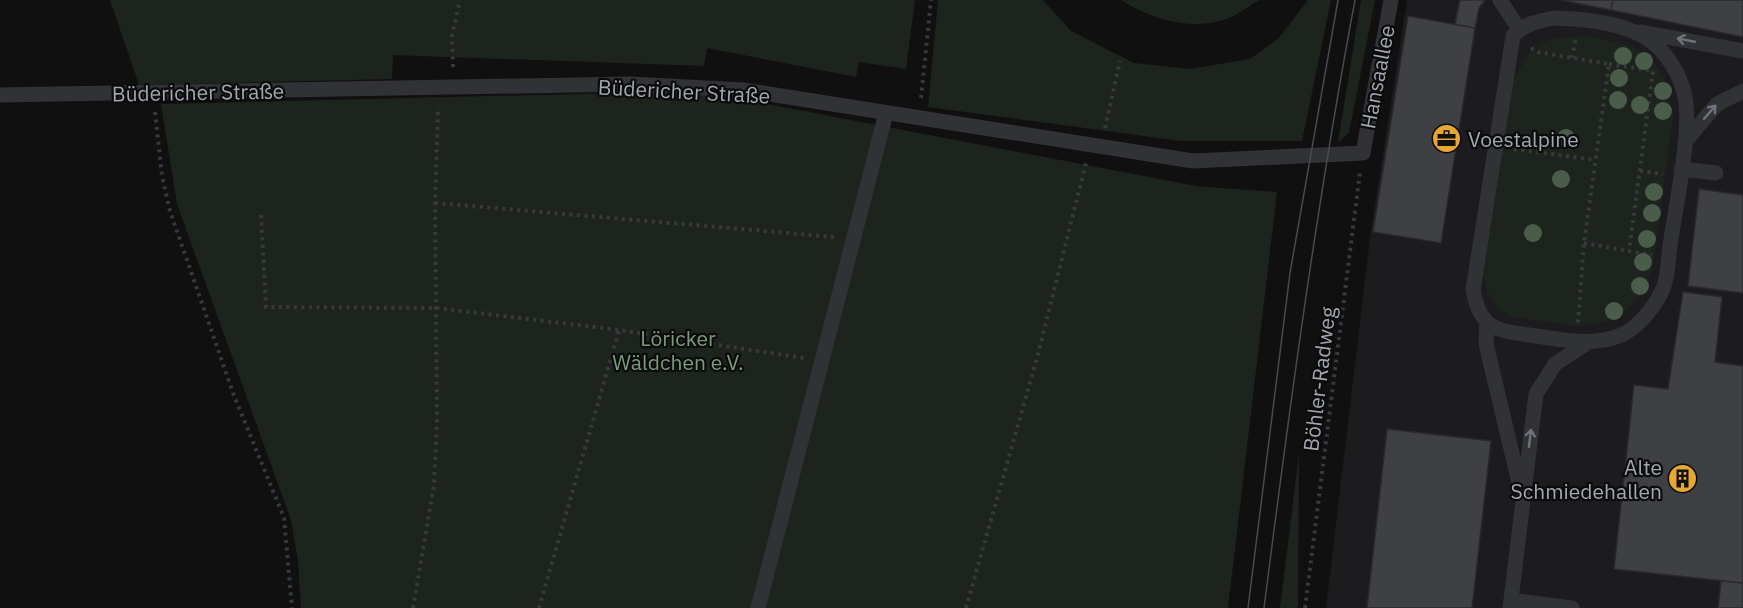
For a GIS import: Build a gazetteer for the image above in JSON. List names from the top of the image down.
{
  "streets": {
    "lane": ["Hansaallee", "Büdericher Straße"],
    "path": ["Böhler-Radweg"]
  },
  "crossings": [
    ["Hansaallee", "Büdericher Straße"],
    ["Hansaallee", "Böhler-Radweg"],
    ["Büdericher Straße", "Böhler-Radweg"]
  ],
  "parks": ["Löricker Wäldchen e.V."],
  "places": {
    "office": ["Voestalpine"],
    "building": ["Alte Schmiedehallen"]
  }
}
